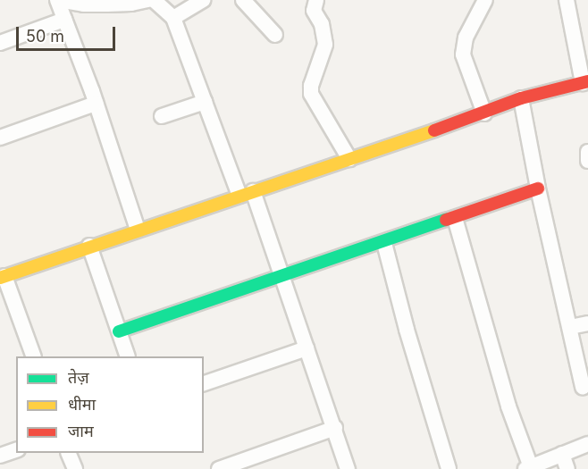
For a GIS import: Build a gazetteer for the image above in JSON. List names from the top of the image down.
{
  "legend": ["तेज़", "धीमा", "जाम"],
  "scale_bar": "50 m"
}
